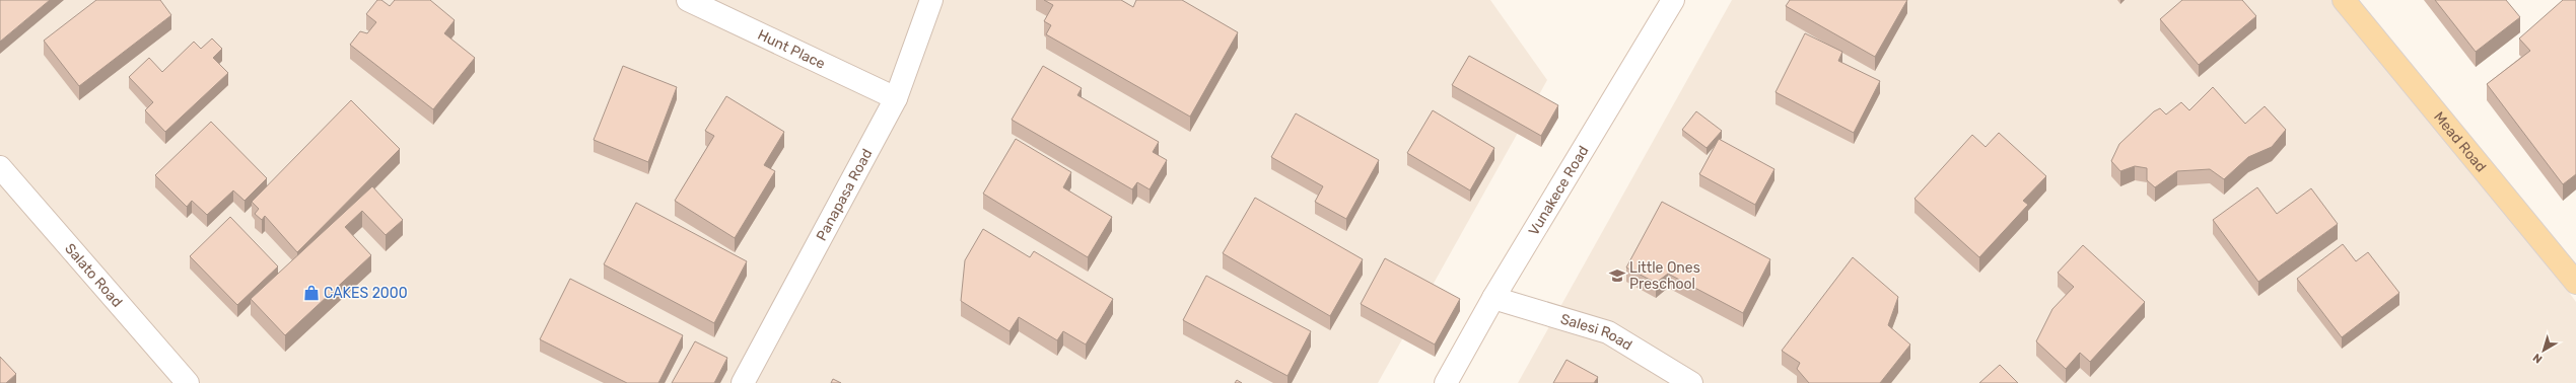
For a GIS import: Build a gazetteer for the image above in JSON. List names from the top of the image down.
{
  "streets": {
    "main road": ["Mead Road"],
    "street": [
      "Hunt Place",
      "Vunakece Road",
      "Panapasa Road",
      "Salato Road",
      "Salesi Road"
    ]
  },
  "crossings": [
    ["Hunt Place", "Panapasa Road"],
    ["Vunakece Road", "Salesi Road"]
  ],
  "places": {
    "school or university": ["Little Ones Preschool"],
    "shop": ["CAKES 2000"]
  },
  "north": "bottom left"
}
